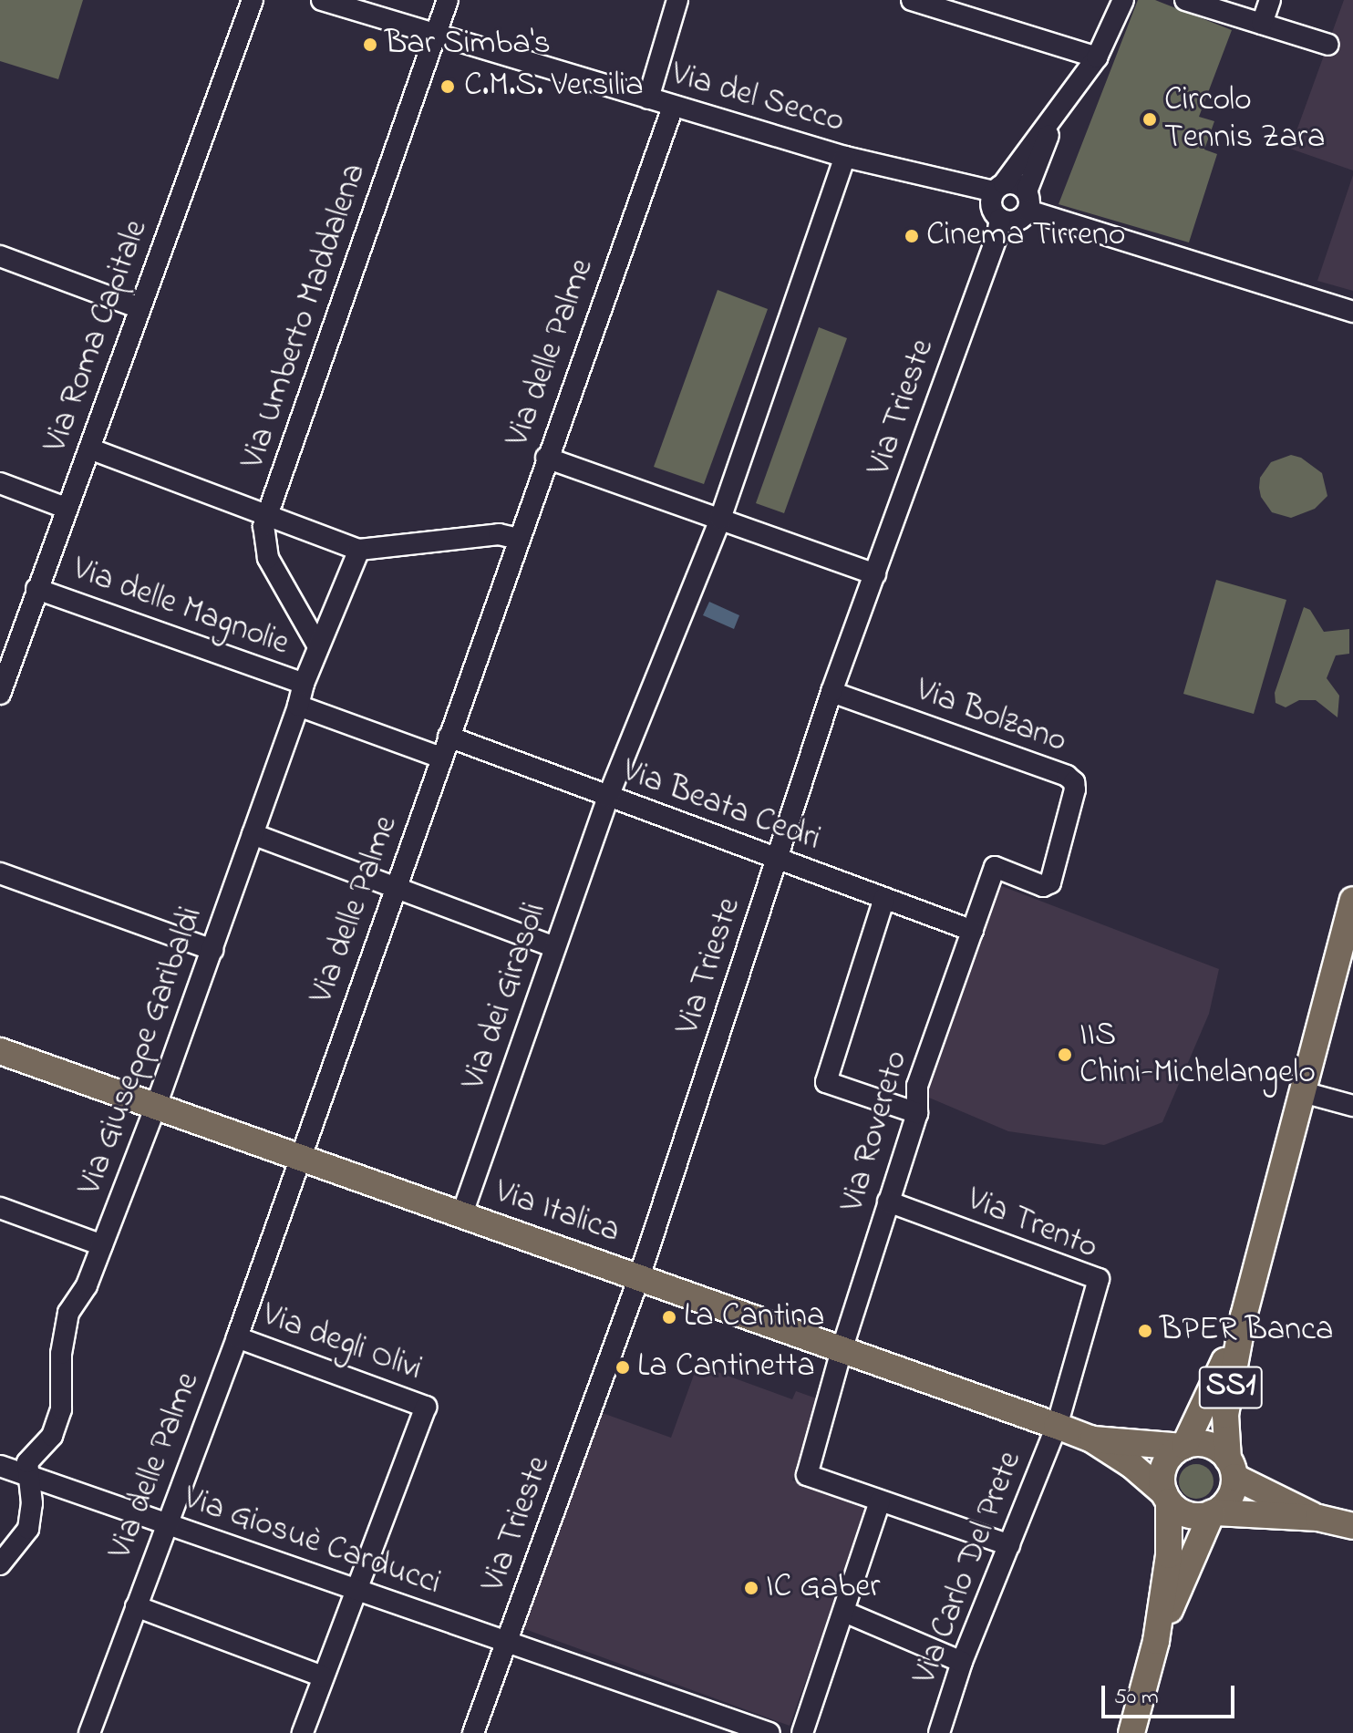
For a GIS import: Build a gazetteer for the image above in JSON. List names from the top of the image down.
{
  "streets": {
    "main road": ["Via Italica", "SS1"],
    "street": [
      "Via del Secco",
      "Via Umberto Maddalena",
      "Via Roma Capitale",
      "Via delle Palme",
      "Via Trieste",
      "Via delle Magnolie",
      "Via Bolzano",
      "Via Beata Cedri",
      "Via dei Girasoli",
      "Via Giuseppe Garibaldi",
      "Via Rovereto",
      "Via Trento",
      "Via degli Olivi",
      "Via Giosuè Carducci",
      "Via Carlo Del Prete"
    ]
  },
  "crossings": [
    ["Via del Secco", "Via Umberto Maddalena"],
    ["Via del Secco", "Via delle Palme"],
    ["Via del Secco", "Via Trieste"],
    ["Via del Secco", "Via dei Girasoli"],
    ["Via Umberto Maddalena", "Via Giuseppe Garibaldi"],
    ["Via Roma Capitale", "Via delle Magnolie"],
    ["Via delle Palme", "Via Beata Cedri"],
    ["Via delle Palme", "Via Italica"],
    ["Via delle Palme", "Via degli Olivi"],
    ["Via delle Palme", "Via Giosuè Carducci"],
    ["Via Trieste", "Via Bolzano"],
    ["Via Trieste", "Via Beata Cedri"],
    ["Via Trieste", "Via Italica"],
    ["Via Trieste", "Via Giosuè Carducci"],
    ["Via delle Magnolie", "Via Giuseppe Garibaldi"],
    ["Via Bolzano", "Via Beata Cedri"],
    ["Via Bolzano", "Via Rovereto"],
    ["Via Beata Cedri", "Via dei Girasoli"],
    ["Via Beata Cedri", "Via Rovereto"],
    ["Via dei Girasoli", "Via Italica"],
    ["Via Giuseppe Garibaldi", "Via Italica"],
    ["Via Giuseppe Garibaldi", "Via Giosuè Carducci"],
    ["Via Rovereto", "Via Italica"],
    ["Via Rovereto", "Via Trento"],
    ["Via Italica", "Via Trento"],
    ["Via Italica", "SS1"],
    ["Via Italica", "Via Carlo Del Prete"],
    ["Via Trento", "Via Carlo Del Prete"],
    ["Via degli Olivi", "Via Giosuè Carducci"]
  ],
  "places": [
    "Bar Simba's",
    "C.M.S. Versilia",
    "Circolo Tennis Zara",
    "Cinema Tirreno",
    "IIS Chini-Michelangelo",
    "La Cantina",
    "BPER Banca",
    "La Cantinetta",
    "IC Gaber"
  ],
  "scale_bar": "50 m"
}
